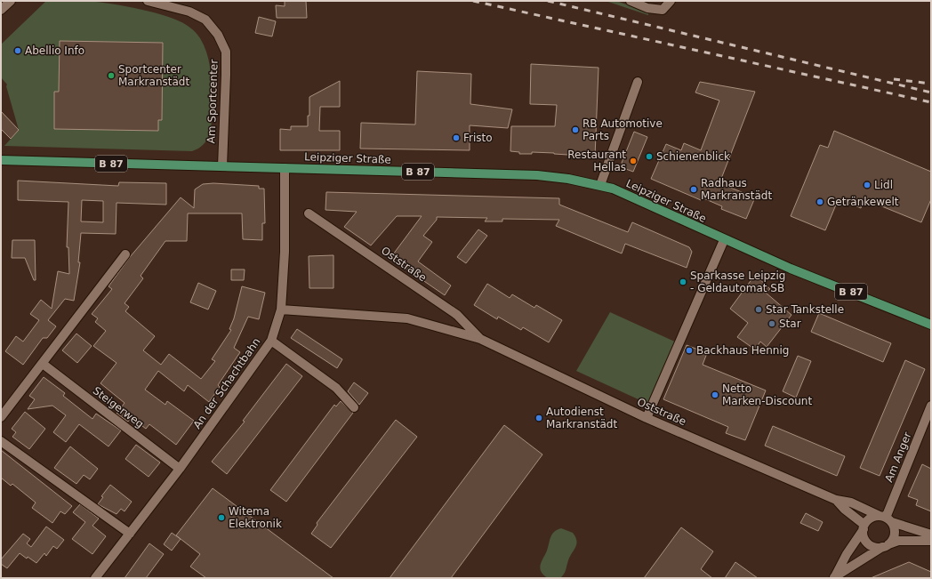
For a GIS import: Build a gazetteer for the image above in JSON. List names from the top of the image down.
{
  "streets": {
    "main road": ["Leipziger Straße", "B 87"],
    "street": [
      "Am Sportcenter",
      "Oststraße",
      "An der Schachtbahn",
      "Steigerweg",
      "Am Anger"
    ]
  },
  "crossings": [
    ["Am Sportcenter", "Leipziger Straße"],
    ["Leipziger Straße", "An der Schachtbahn"],
    ["Oststraße", "An der Schachtbahn"],
    ["Oststraße", "Am Anger"],
    ["An der Schachtbahn", "Steigerweg"]
  ],
  "places": [
    "Abellio Info",
    "Sportcenter Markranstädt",
    "RB Automotive Parts",
    "Fristo",
    "Schienenblick",
    "Restaurant Hellas",
    "Lidl",
    "Radhaus Markranstädt",
    "Getränkewelt",
    "Sparkasse Leipzig - Geldautomat SB",
    "Star Tankstelle",
    "Star",
    "Backhaus Hennig",
    "Netto Marken-Discount",
    "Autodienst Markranstädt",
    "Witema Elektronik"
  ]
}
